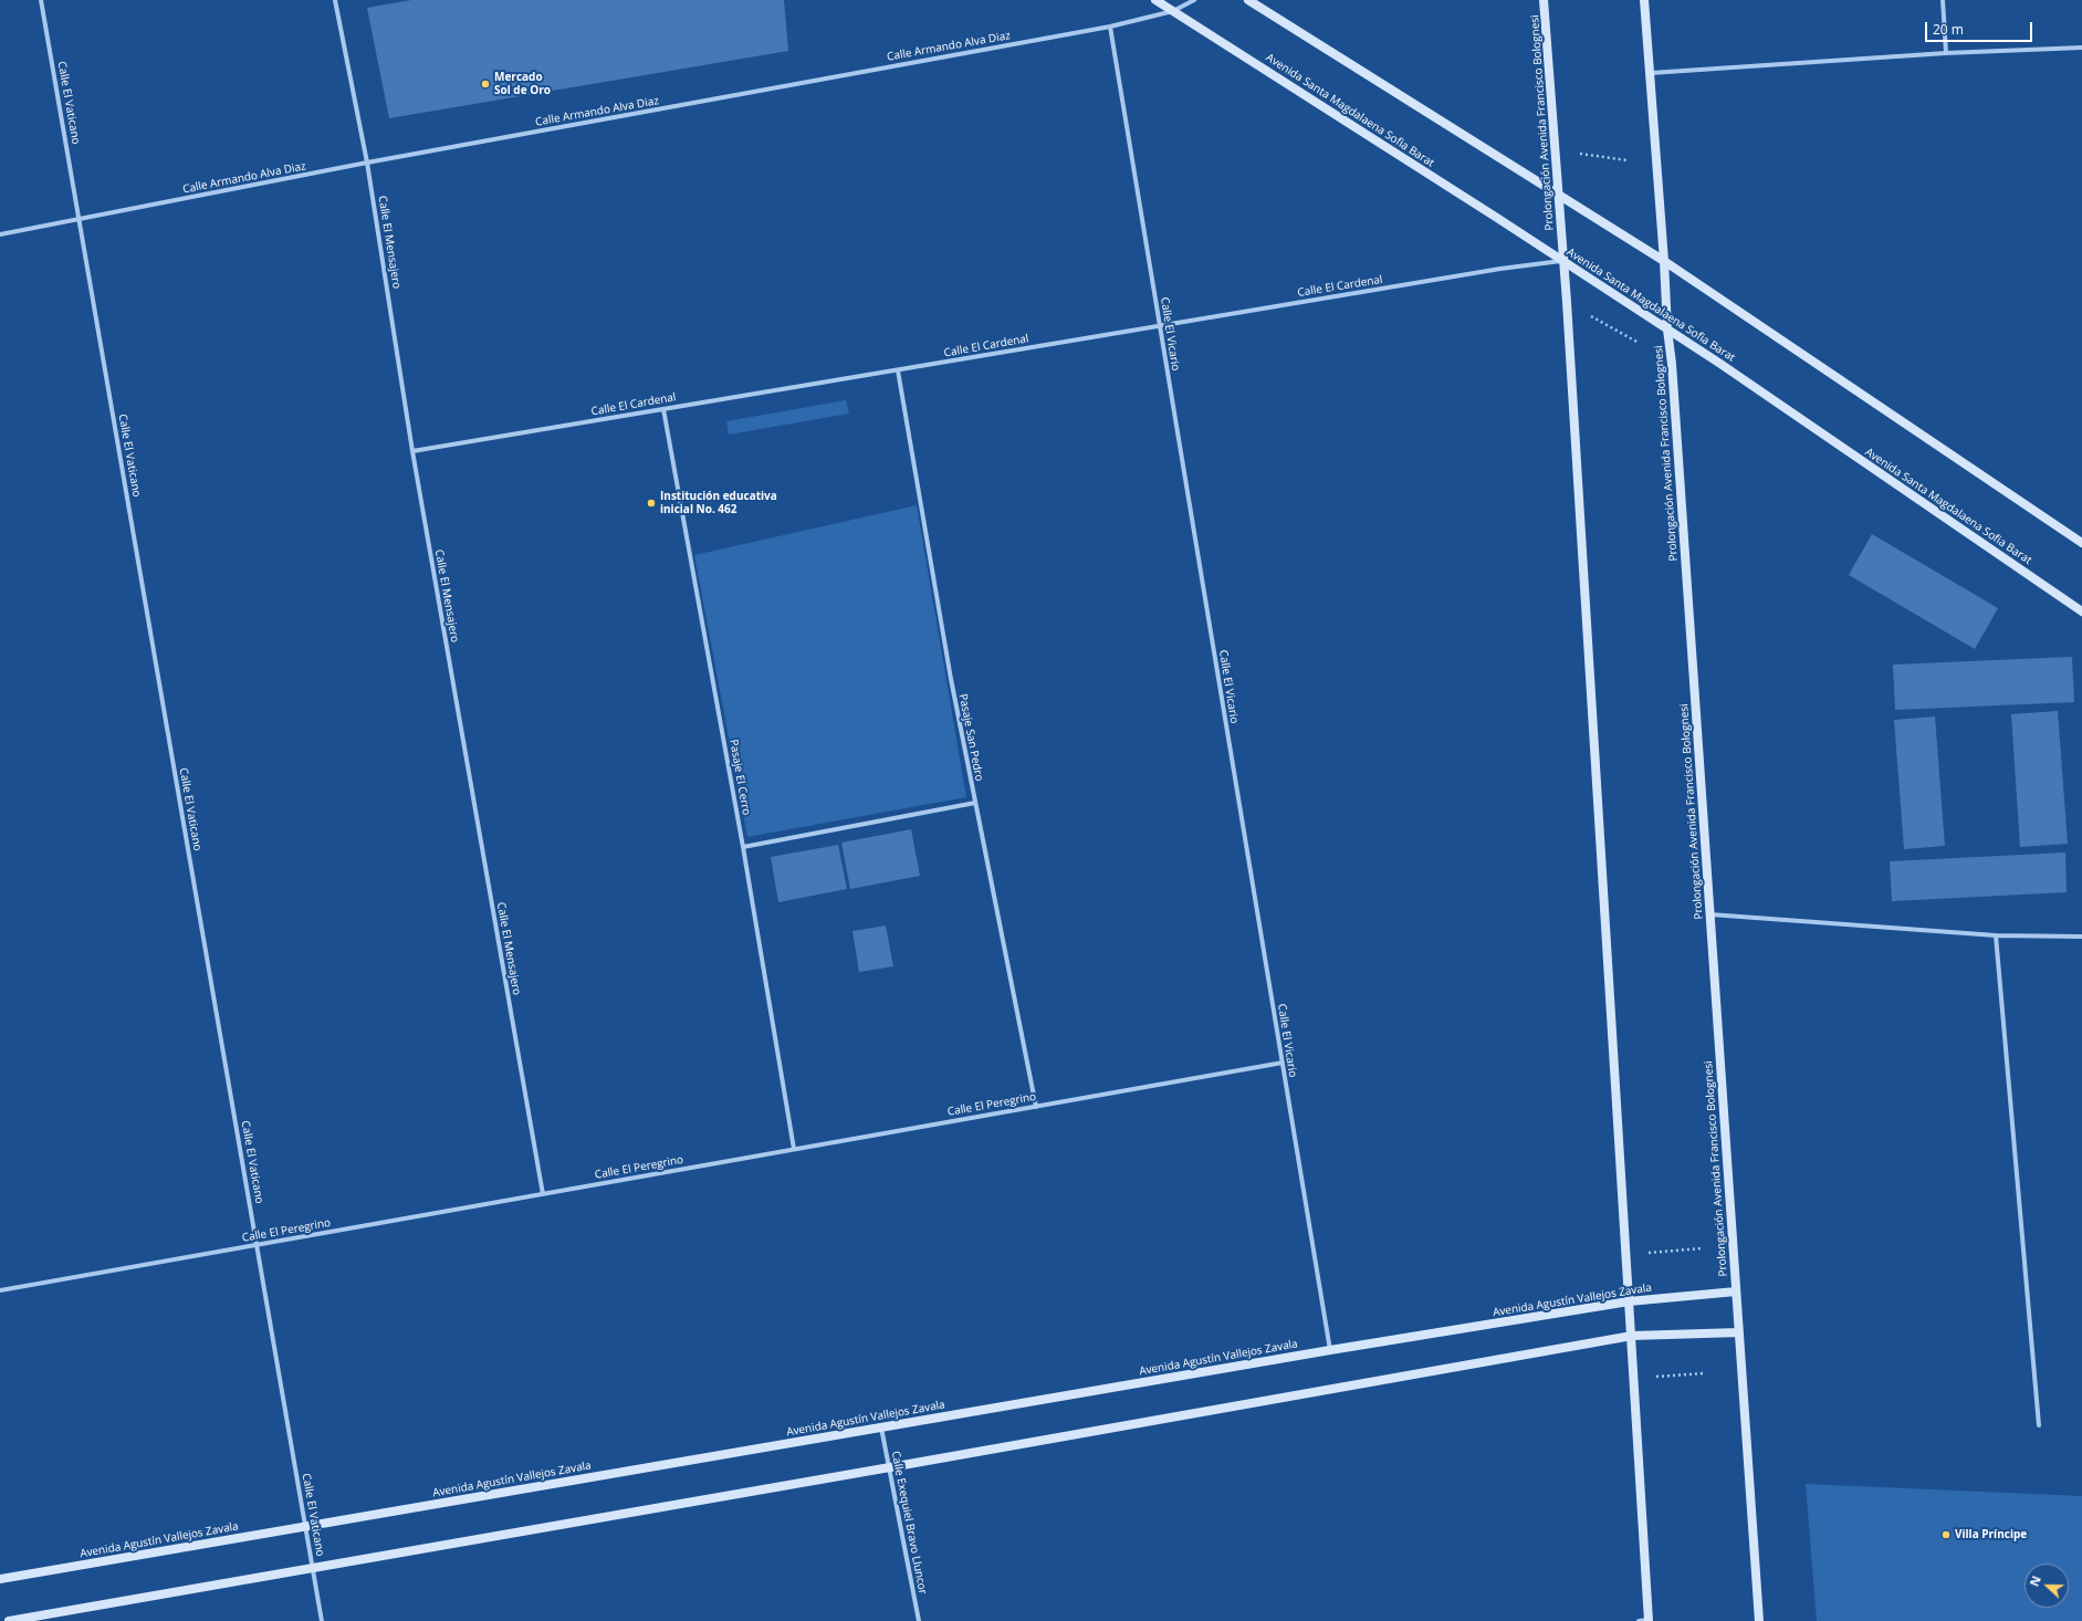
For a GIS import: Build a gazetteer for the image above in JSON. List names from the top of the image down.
{
  "streets": {
    "street": [
      "Calle Armando Alva Diaz",
      "Calle El Vaticano",
      "Avenida Santa Magdalaena Sofia Barat",
      "Prolongación Avenida Francisco Bolognesi",
      "Calle El Mensajero",
      "Calle El Cardenal",
      "Calle El Vicario",
      "Pasaje San Pedro",
      "Pasaje El Cerro",
      "Calle El Peregrino",
      "Avenida Agustín Vallejos Zavala",
      "Calle Exequiel Bravo Lluncor"
    ]
  },
  "crossings": [
    ["Calle Armando Alva Diaz", "Calle El Vaticano"],
    ["Calle Armando Alva Diaz", "Avenida Santa Magdalaena Sofia Barat"],
    ["Calle Armando Alva Diaz", "Calle El Mensajero"],
    ["Calle Armando Alva Diaz", "Calle El Vicario"],
    ["Calle El Vaticano", "Calle El Peregrino"],
    ["Calle El Vaticano", "Avenida Agustín Vallejos Zavala"],
    ["Avenida Santa Magdalaena Sofia Barat", "Prolongación Avenida Francisco Bolognesi"],
    ["Avenida Santa Magdalaena Sofia Barat", "Calle El Cardenal"],
    ["Prolongación Avenida Francisco Bolognesi", "Calle El Cardenal"],
    ["Prolongación Avenida Francisco Bolognesi", "Avenida Agustín Vallejos Zavala"],
    ["Calle El Mensajero", "Calle El Cardenal"],
    ["Calle El Mensajero", "Calle El Peregrino"],
    ["Calle El Cardenal", "Calle El Vicario"],
    ["Calle El Cardenal", "Pasaje San Pedro"],
    ["Calle El Cardenal", "Pasaje El Cerro"],
    ["Calle El Vicario", "Calle El Peregrino"],
    ["Calle El Vicario", "Avenida Agustín Vallejos Zavala"],
    ["Pasaje San Pedro", "Calle El Peregrino"],
    ["Pasaje El Cerro", "Calle El Peregrino"],
    ["Avenida Agustín Vallejos Zavala", "Calle Exequiel Bravo Lluncor"]
  ],
  "places": ["Mercado Sol de Oro", "Institución educativa inicial No. 462", "Villa Príncipe"],
  "scale_bar": "20 m",
  "north": "left"
}
